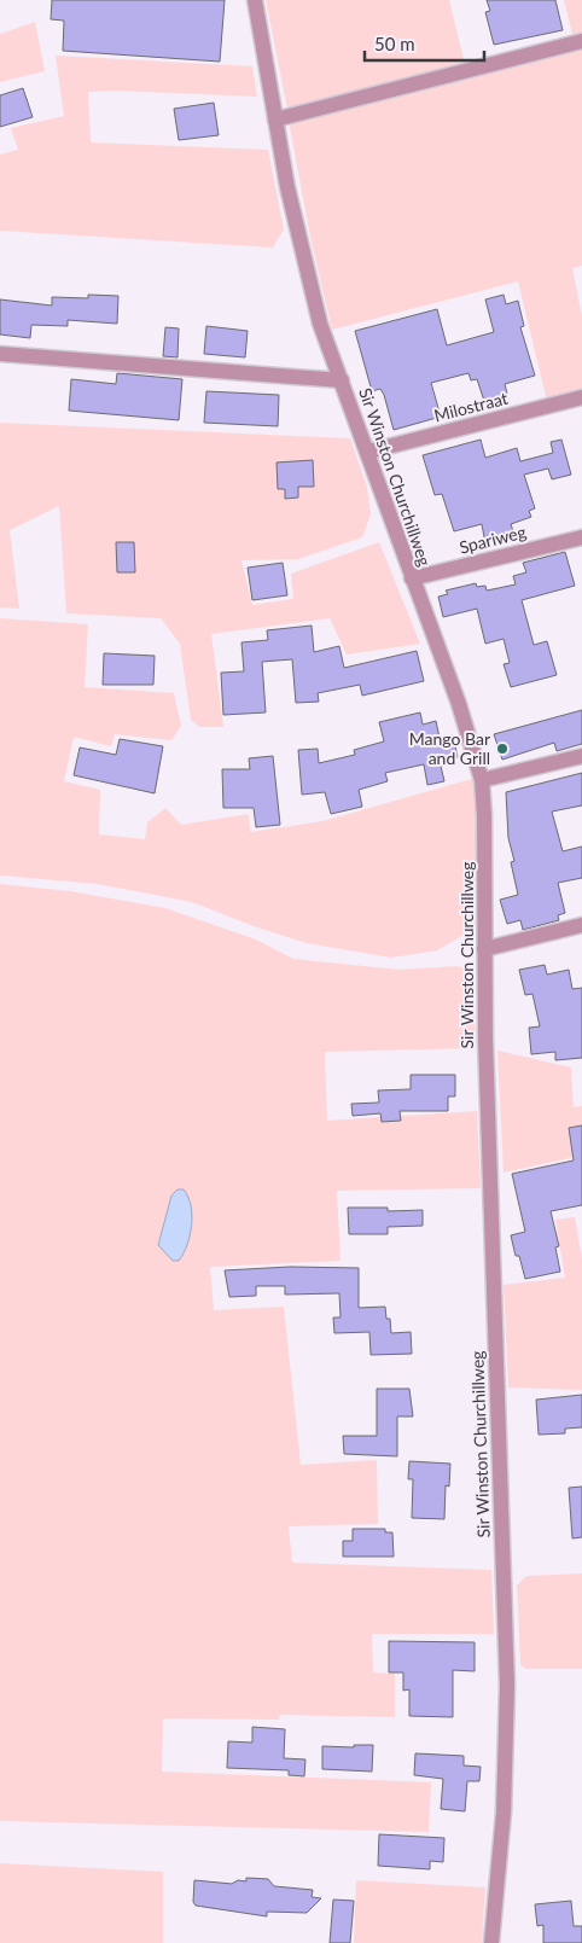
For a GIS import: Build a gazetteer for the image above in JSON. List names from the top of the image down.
{
  "streets": {
    "street": ["Milostraat", "Sir Winston Churchillweg", "Spariweg"]
  },
  "crossings": [
    ["Milostraat", "Sir Winston Churchillweg"],
    ["Sir Winston Churchillweg", "Spariweg"]
  ],
  "places": ["Mango Bar and Grill"],
  "scale_bar": "50 m"
}
